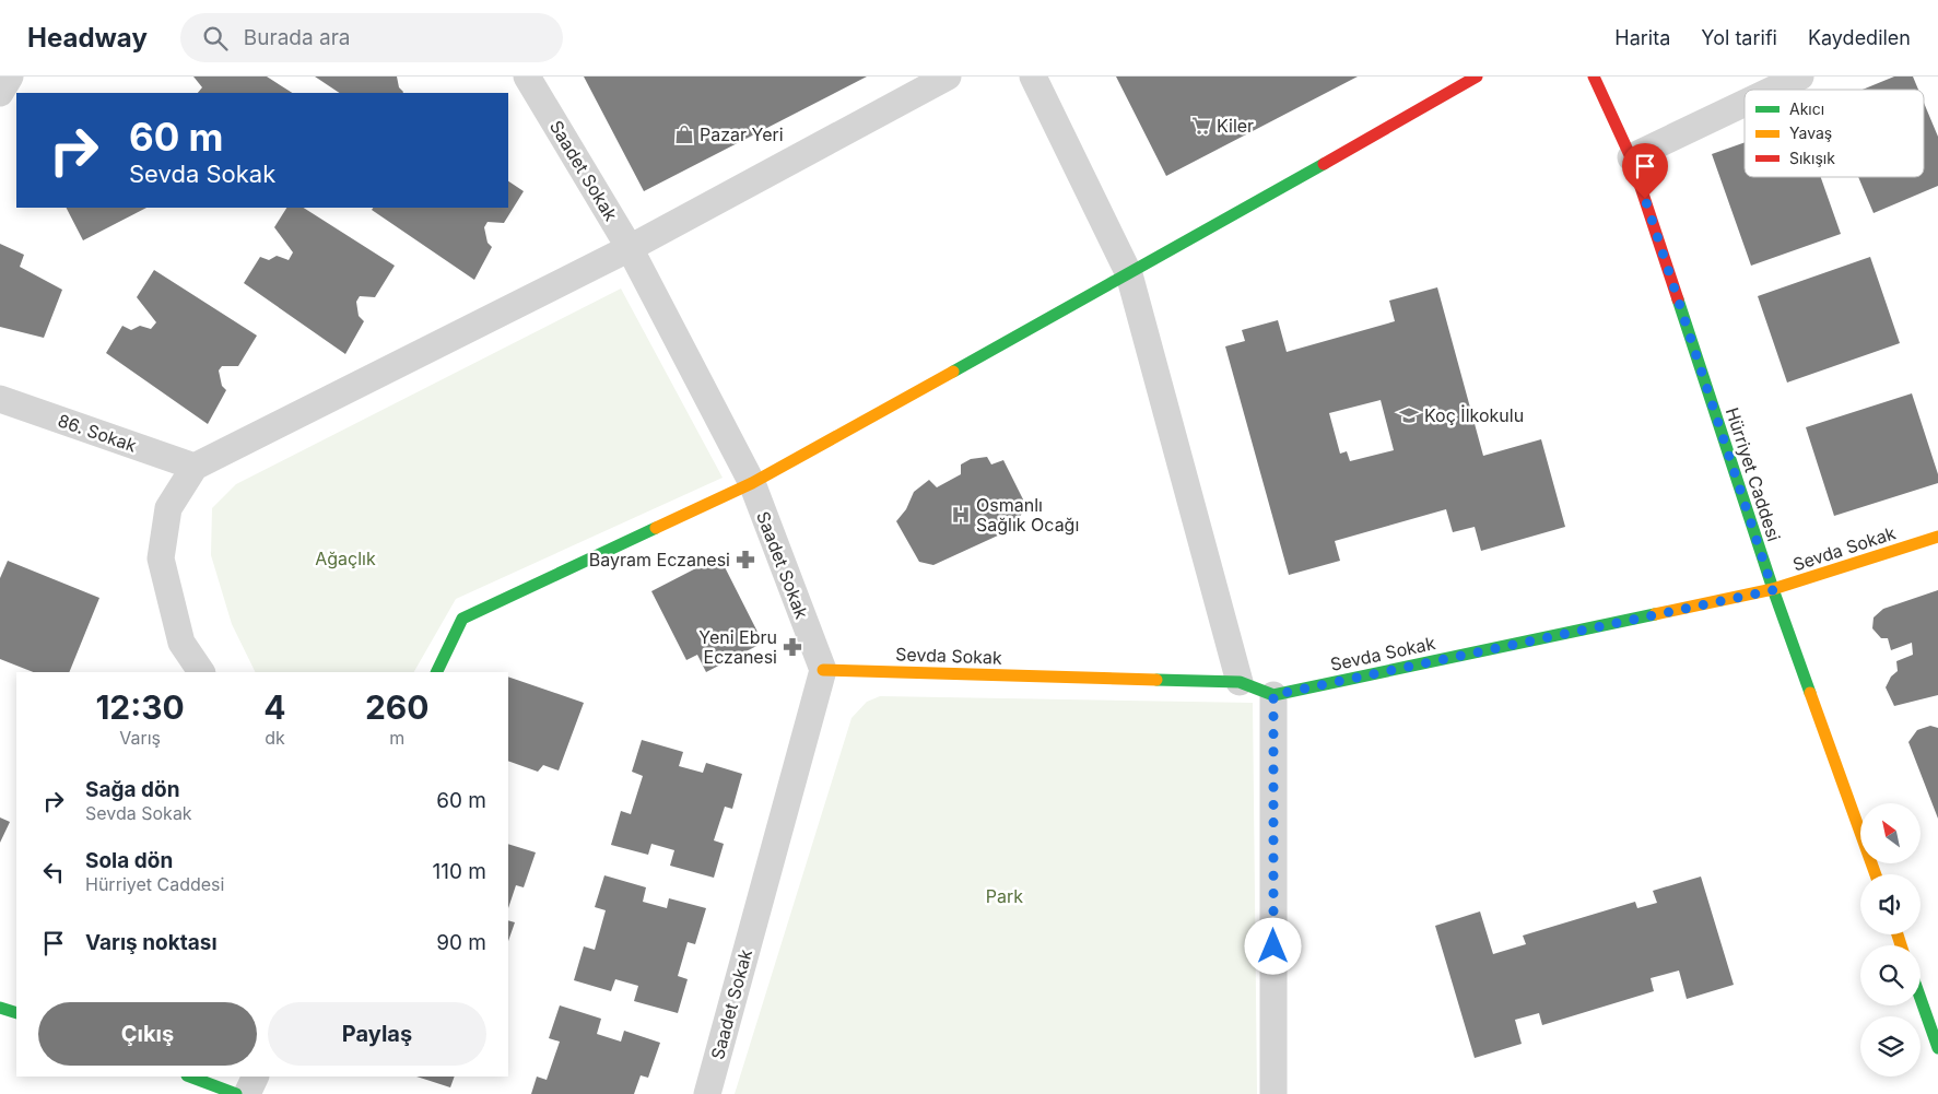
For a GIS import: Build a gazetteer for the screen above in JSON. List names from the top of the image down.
{
  "streets": {
    "street": [
      "Saadet Sokak",
      "86. Sokak",
      "Hürriyet Caddesi",
      "Sevda Sokak"
    ]
  },
  "crossings": [
    ["Saadet Sokak", "Sevda Sokak"],
    ["Hürriyet Caddesi", "Sevda Sokak"]
  ],
  "parks": ["Ağaçlık", "Park"],
  "places": {
    "supermarket": ["Kiler"],
    "shop": ["Pazar Yeri"],
    "school or university": ["Koç İlkokulu"],
    "hospital": ["Osmanlı Sağlık Ocağı"],
    "pharmacy": ["Bayram Eczanesi", "Yeni Ebru Eczanesi"]
  },
  "legend": ["Akıcı", "Yavaş", "Sıkışık"],
  "north": "top left",
  "page": {
    "header": "Headway",
    "search": "Burada ara",
    "nav": ["Harita", "Yol tarifi", "Kaydedilen"],
    "turn": ["60 m", "Sevda Sokak"],
    "eta": [
      "12:30",
      "Varış",
      "4",
      "dk",
      "260",
      "m"
    ],
    "list": [
      {
        "name": "Sağa dön",
        "note": "Sevda Sokak",
        "value": "60 m"
      },
      {
        "name": "Sola dön",
        "note": "Hürriyet Caddesi",
        "value": "110 m"
      },
      {
        "name": "Varış noktası",
        "value": "90 m"
      }
    ],
    "buttons": ["Çıkış", "Paylaş"]
  }
}
